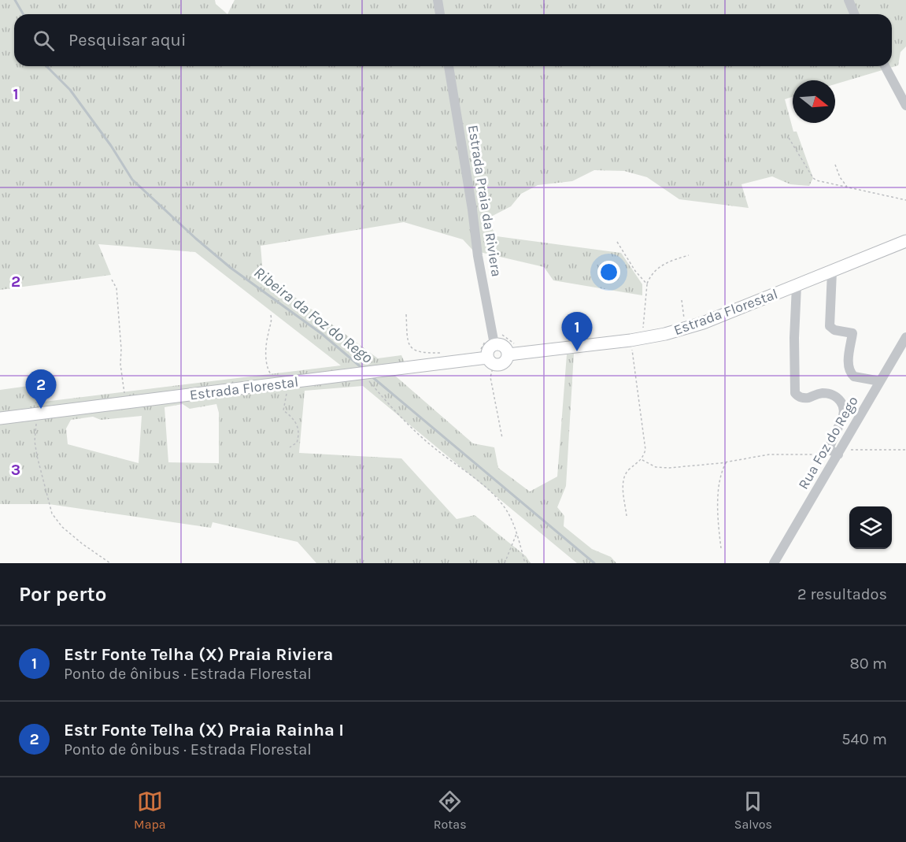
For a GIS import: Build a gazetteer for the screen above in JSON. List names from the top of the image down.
{
  "streets": {
    "main road": ["Estrada Florestal"],
    "street": ["Estrada Praia da Riviera", "Rua Foz do Rego"]
  },
  "water": ["Ribeira da Foz do Rego"],
  "north": "right",
  "page": {
    "search": "Pesquisar aqui",
    "pins": ["1", "2"],
    "heading": ["Por perto", "2 resultados"],
    "list": [
      {
        "mark": "1",
        "name": "Estr Fonte Telha (X) Praia Riviera",
        "note": "Ponto de ônibus · Estrada Florestal",
        "value": "80 m"
      },
      {
        "mark": "2",
        "name": "Estr Fonte Telha (X) Praia Rainha I",
        "note": "Ponto de ônibus · Estrada Florestal",
        "value": "540 m"
      }
    ],
    "nav": ["Mapa", "Rotas", "Salvos"]
  },
  "grid": {
    "rows": ["1", "2", "3"]
  }
}
